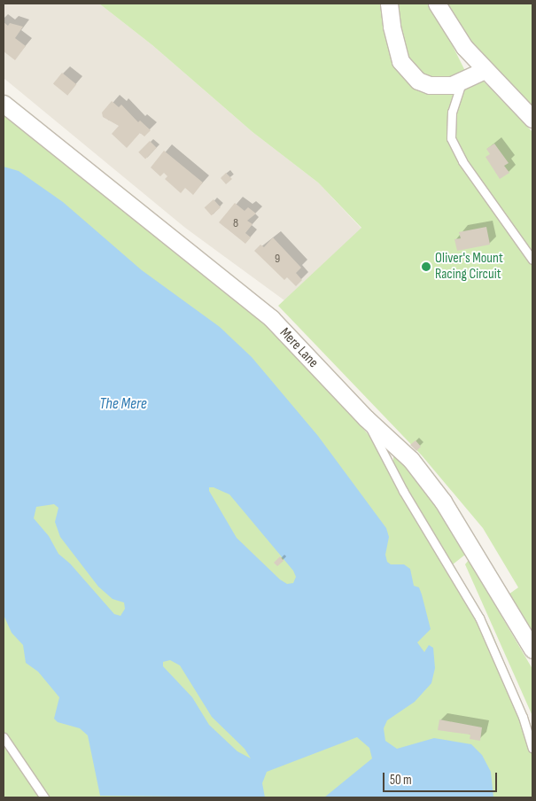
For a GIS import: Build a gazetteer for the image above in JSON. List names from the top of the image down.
{
  "streets": {
    "street": ["Mere Lane"]
  },
  "water": ["The Mere"],
  "places": ["Oliver's Mount Racing Circuit"],
  "house_numbers": ["8", "9"],
  "scale_bar": "50 m"
}
